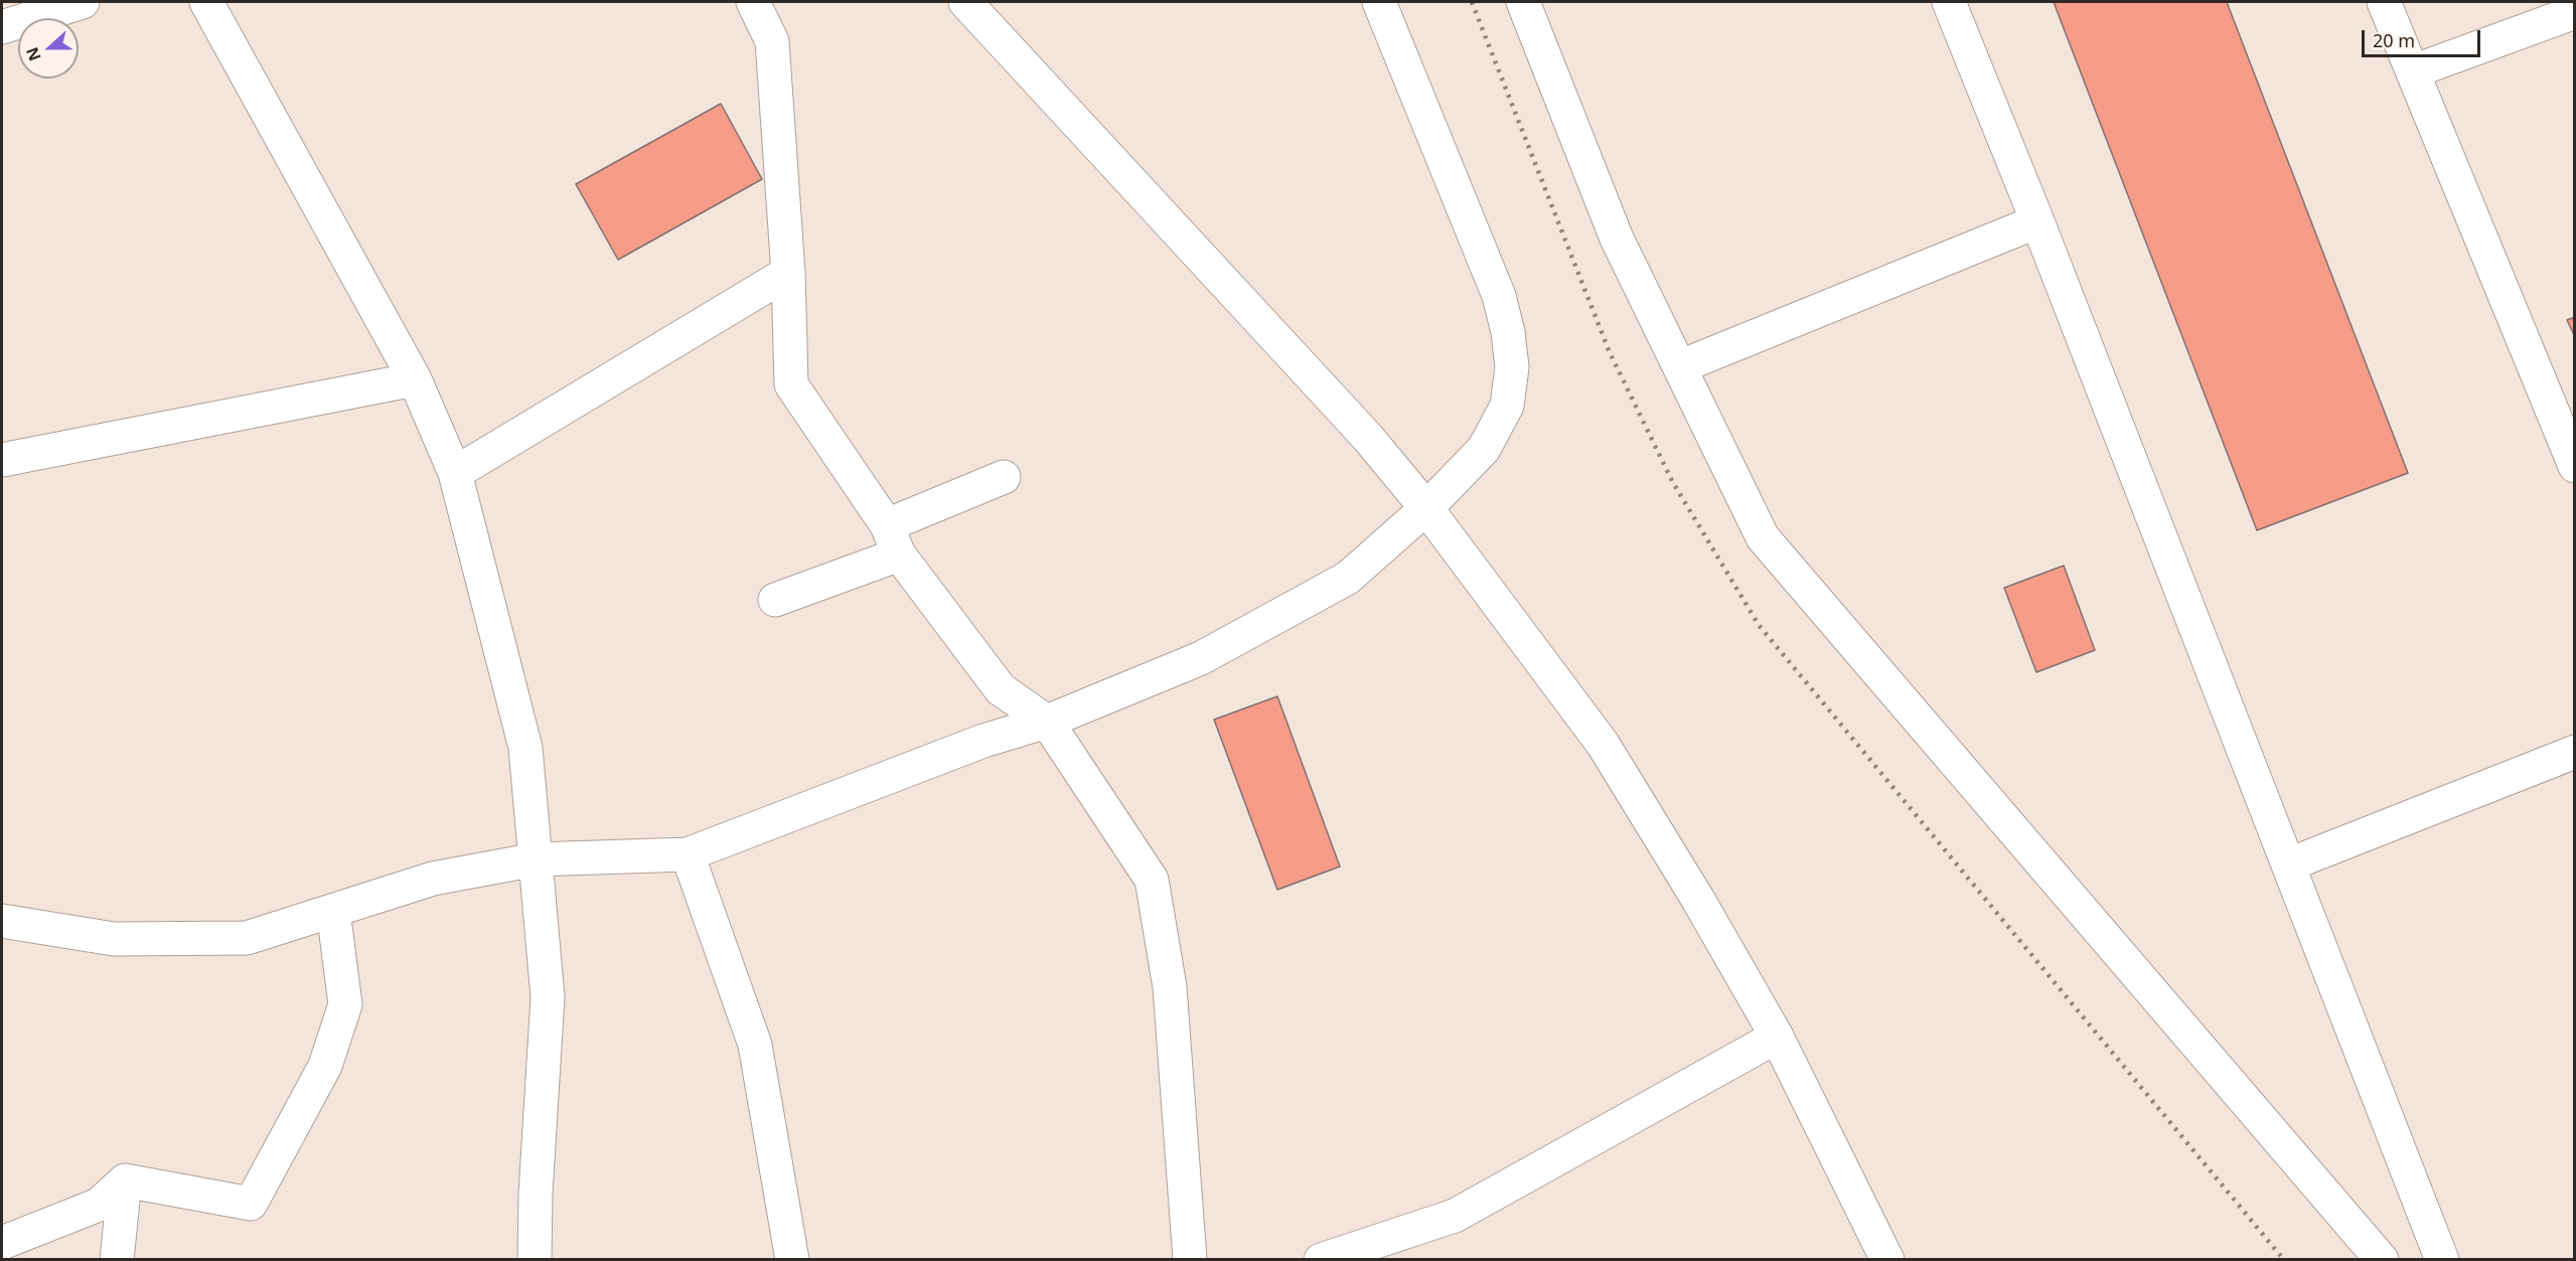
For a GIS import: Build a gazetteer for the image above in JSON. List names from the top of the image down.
{
  "scale_bar": "20 m",
  "north": "left"
}
